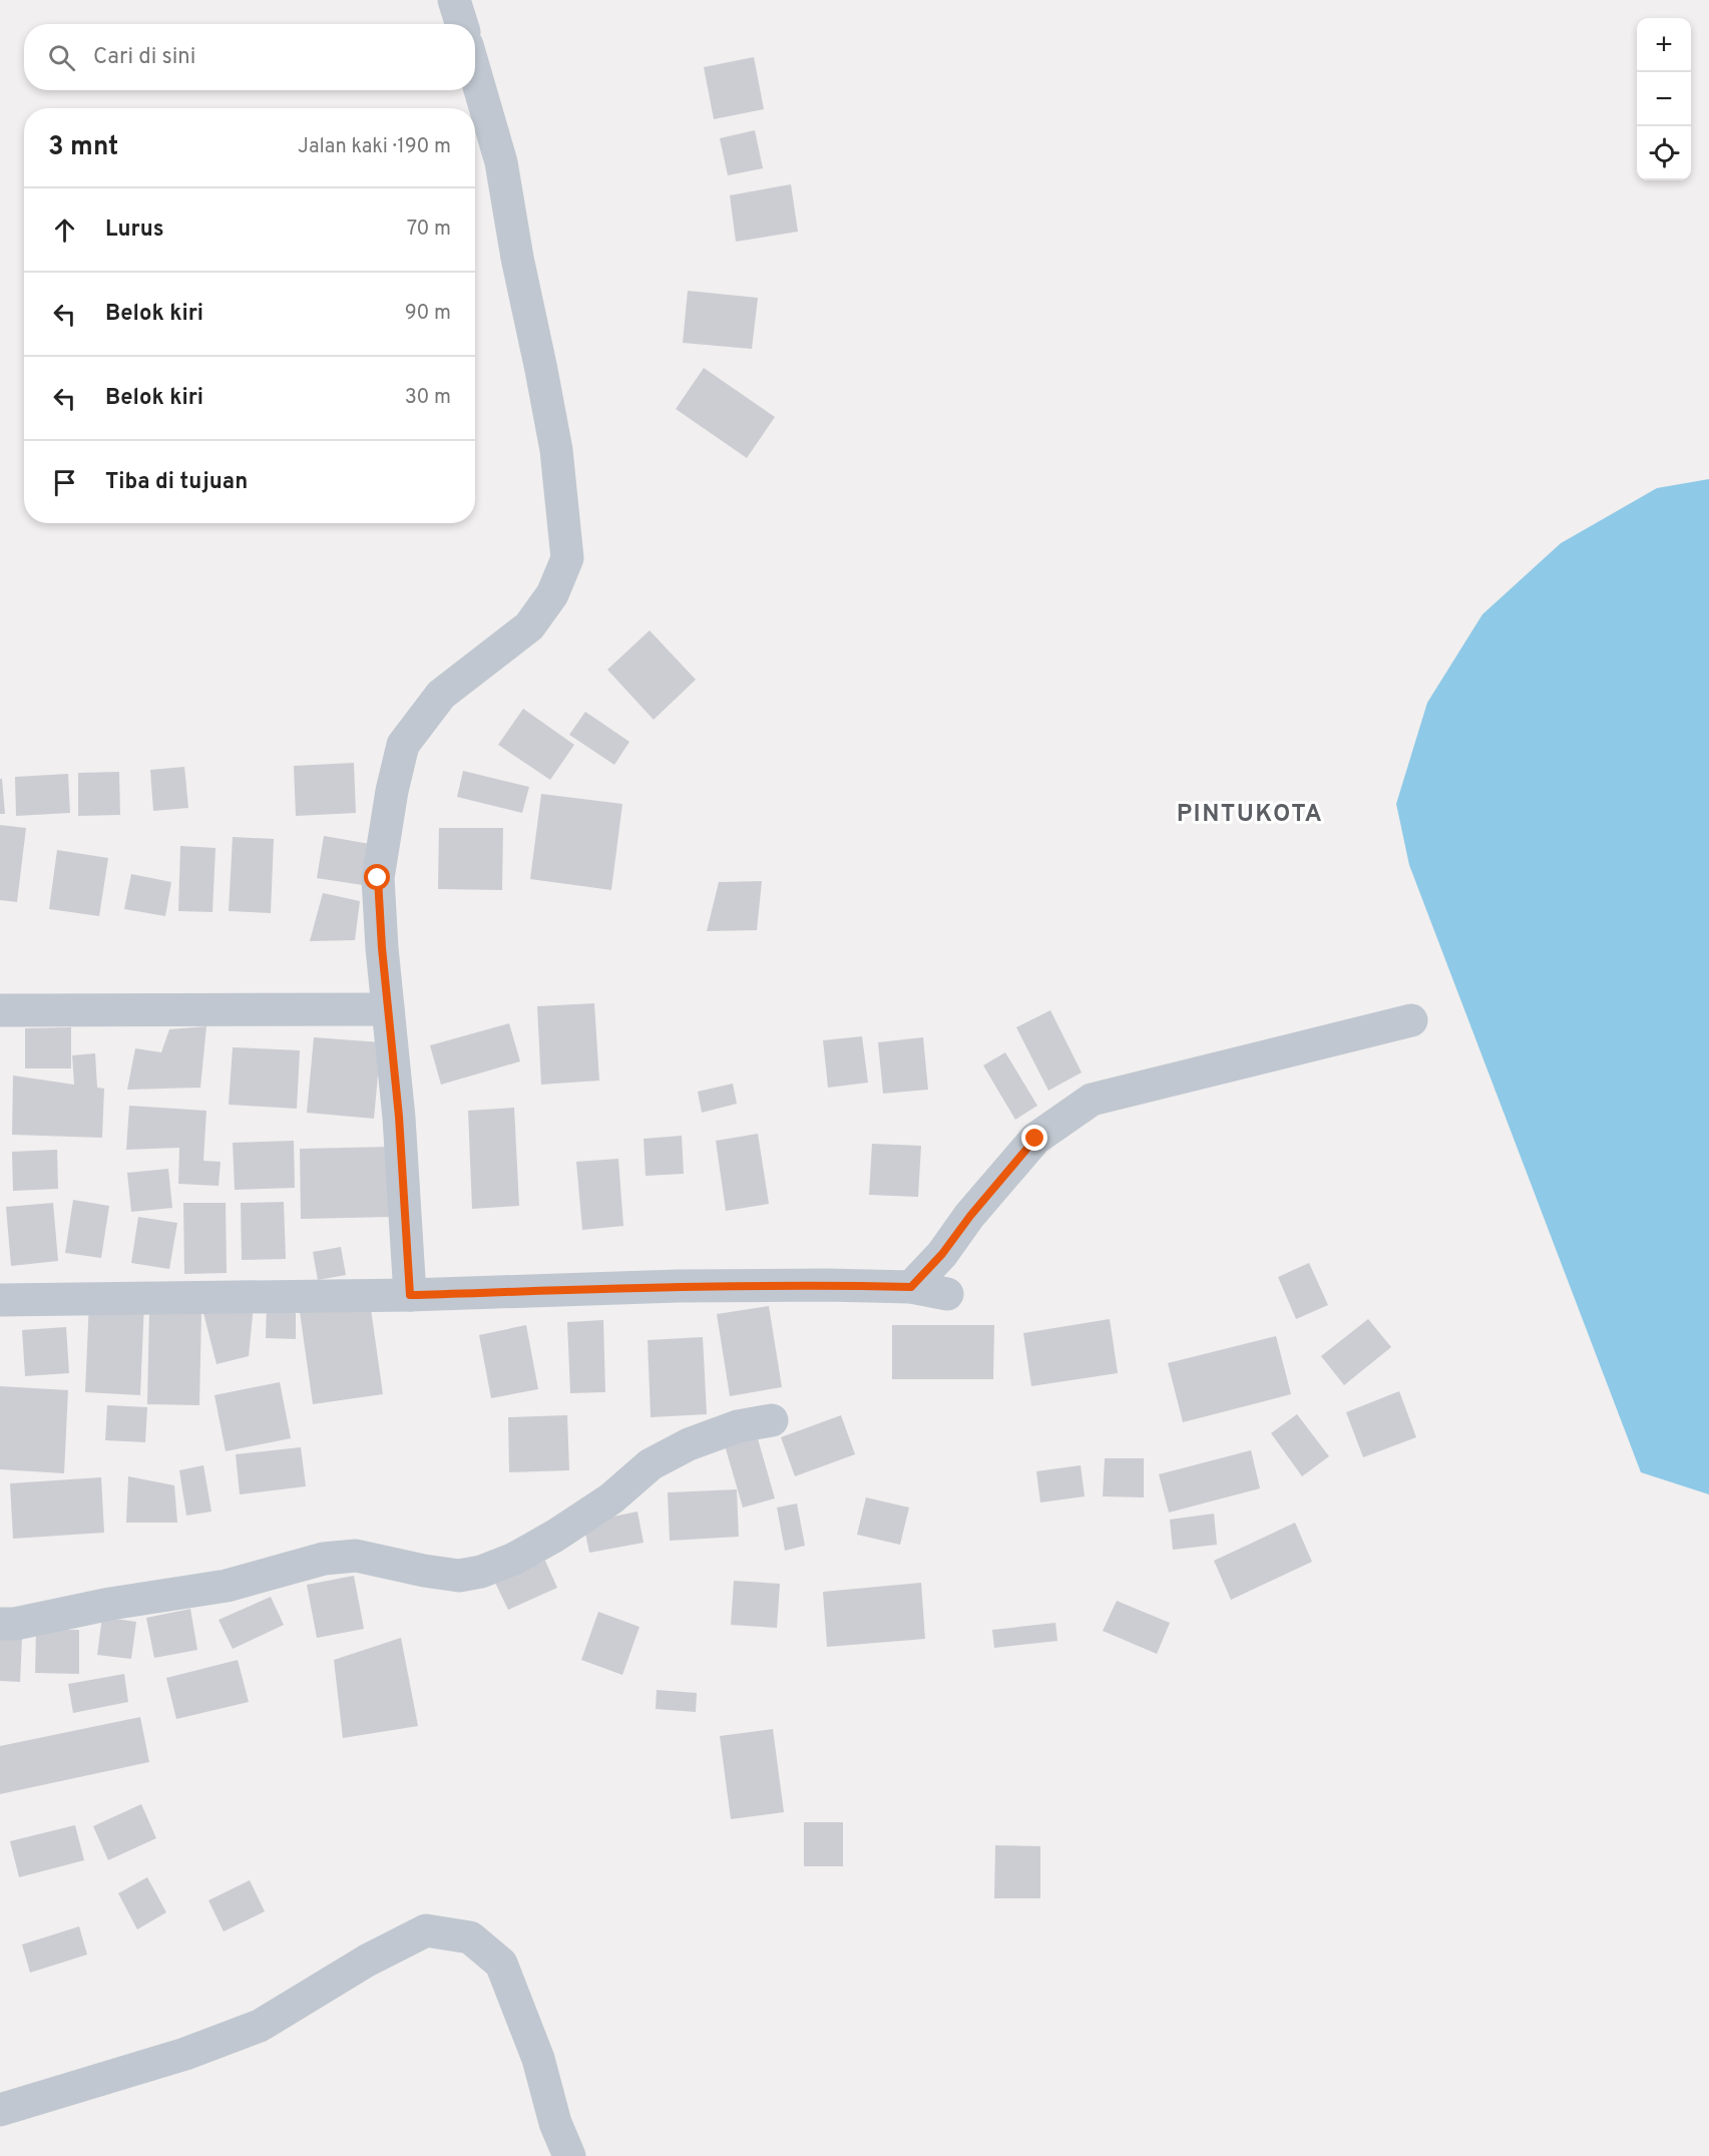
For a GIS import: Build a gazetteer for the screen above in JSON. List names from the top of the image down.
{
  "districts": ["PINTUKOTA"],
  "page": {
    "map_buttons": ["+", "−"],
    "search": "Cari di sini",
    "heading": ["3 mnt", "Jalan kaki · 190 m"],
    "list": [
      ["Lurus", "70 m"],
      ["Belok kiri", "90 m"],
      ["Belok kiri", "30 m"],
      "Tiba di tujuan"
    ]
  }
}
